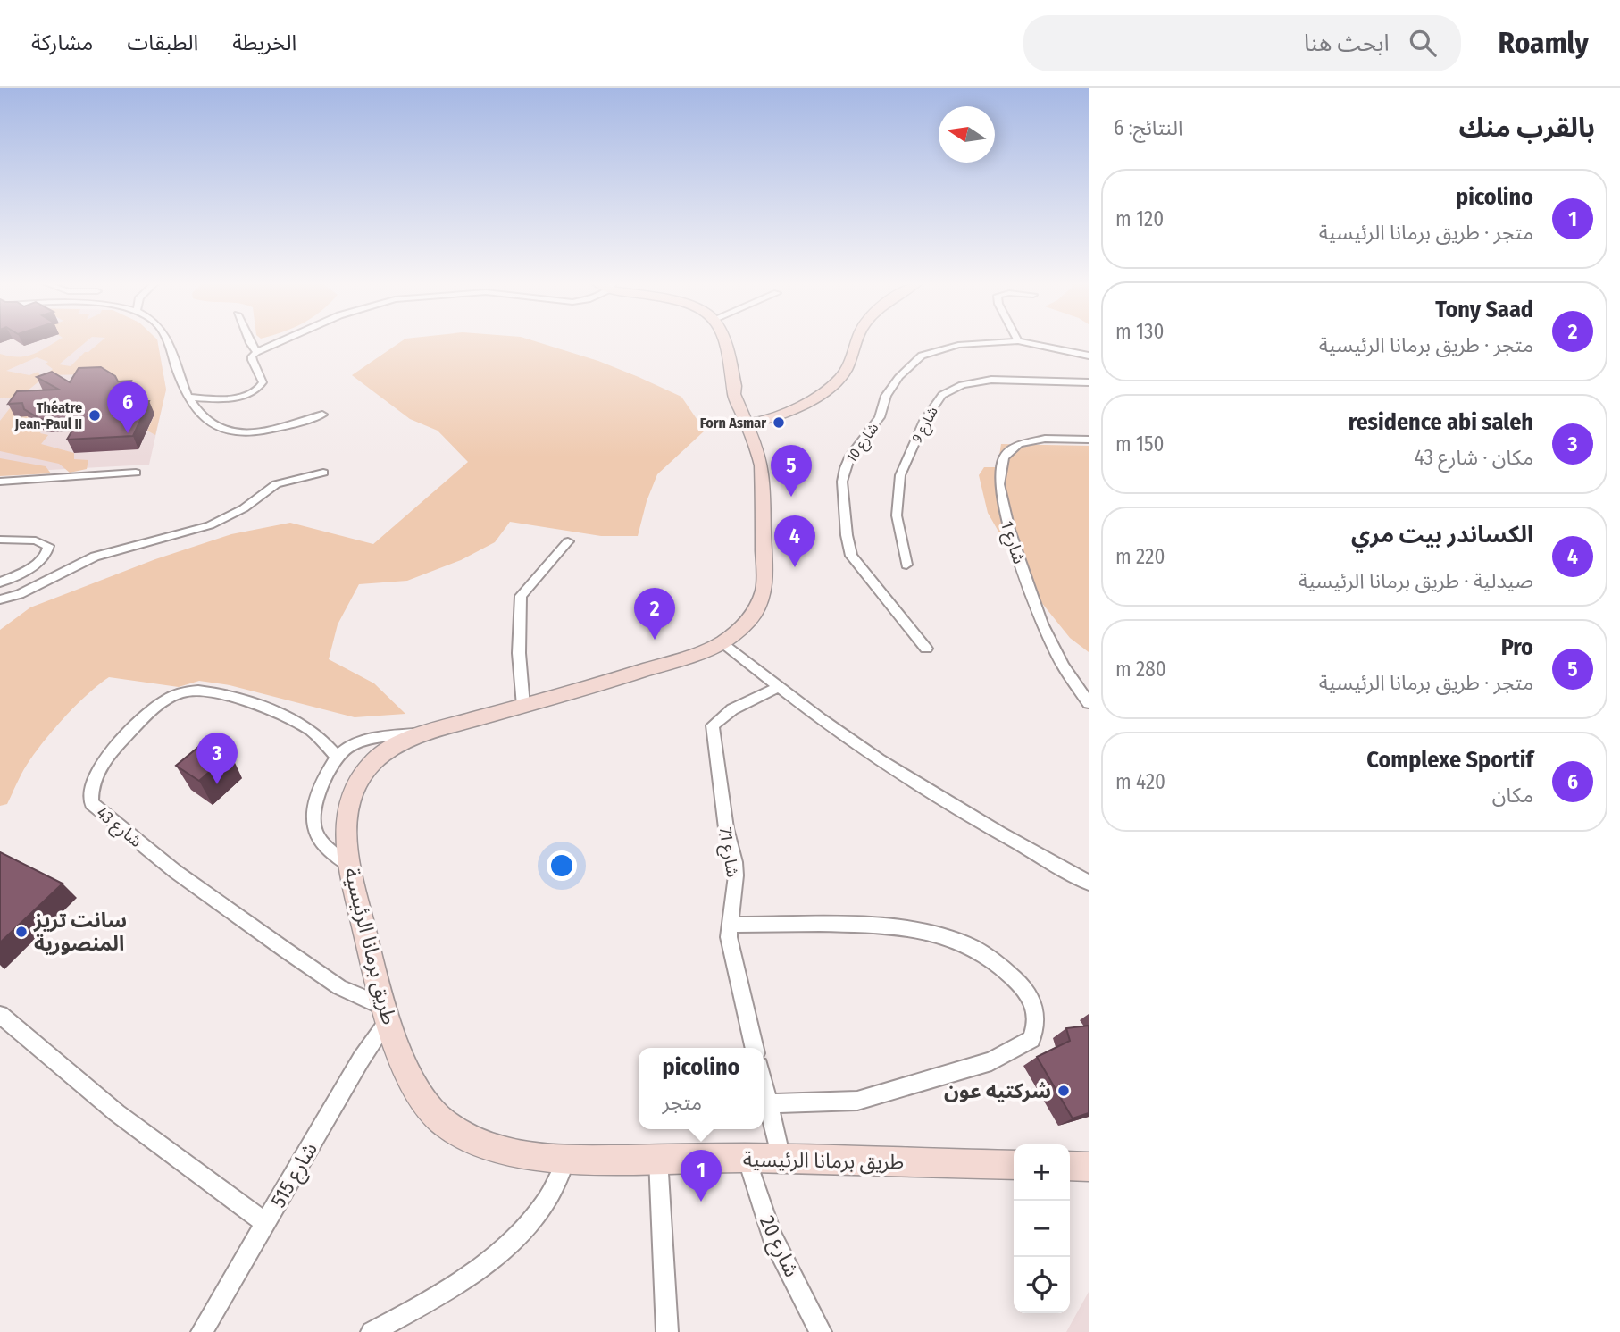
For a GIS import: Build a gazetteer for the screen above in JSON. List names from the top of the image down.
{
  "streets": {
    "main road": ["طريق برمانا الرئيسية"],
    "street": [
      "شارع 9",
      "شارع 10",
      "شارع 1",
      "شارع 43",
      "شارع 71",
      "شارع 515",
      "شارع 20"
    ]
  },
  "crossings": [
    ["شارع 43", "طريق برمانا الرئيسية"],
    ["شارع 43", "شارع 515"],
    ["طريق برمانا الرئيسية", "شارع 515"],
    ["طريق برمانا الرئيسية", "شارع 20"]
  ],
  "places": [
    "Théatre Jean-Paul II",
    "Forn Asmar",
    "سانت تريز المنصورية",
    "شركتيه عون"
  ],
  "north": "left",
  "page": {
    "header": "Roamly",
    "search": "ابحث هنا",
    "nav": ["الخريطة", "الطبقات", "مشاركة"],
    "heading": ["بالقرب منك", "النتائج: 6"],
    "list": [
      {
        "mark": "1",
        "name": "picolino",
        "note": "متجر · طريق برمانا الرئيسية",
        "value": "120 m"
      },
      {
        "mark": "2",
        "name": "Tony Saad",
        "note": "متجر · طريق برمانا الرئيسية",
        "value": "130 m"
      },
      {
        "mark": "3",
        "name": "residence abi saleh",
        "note": "مكان · شارع 43",
        "value": "150 m"
      },
      {
        "mark": "4",
        "name": "الكساندر بيت مري",
        "note": "صيدلية · طريق برمانا الرئيسية",
        "value": "220 m"
      },
      {
        "mark": "5",
        "name": "Pro",
        "note": "متجر · طريق برمانا الرئيسية",
        "value": "280 m"
      },
      {
        "mark": "6",
        "name": "Complexe Sportif",
        "note": "مكان",
        "value": "420 m"
      }
    ],
    "pins": [
      "6",
      "5",
      "4",
      "2",
      "3",
      "1"
    ],
    "popup": ["picolino", "متجر"],
    "map_buttons": ["+", "−"]
  }
}
